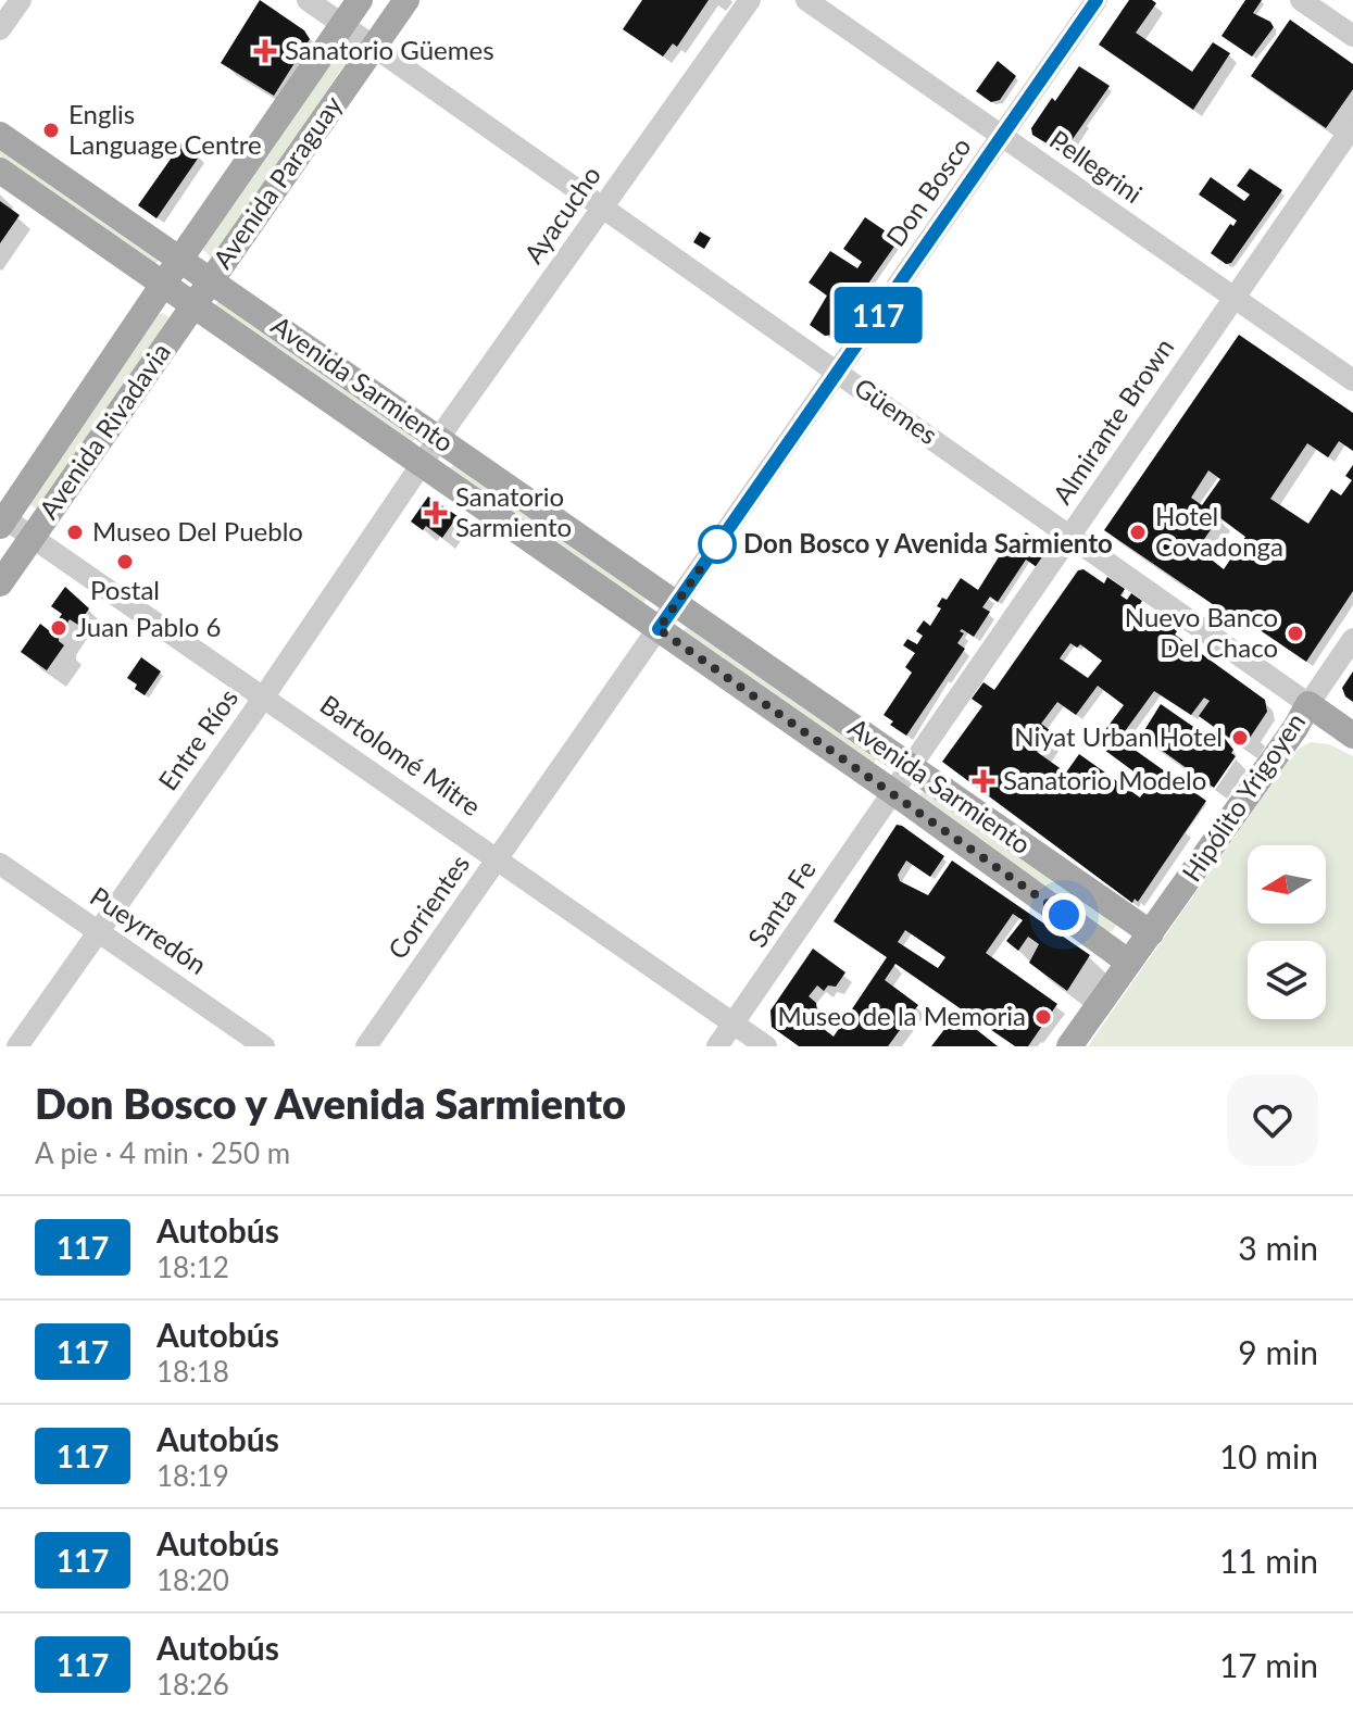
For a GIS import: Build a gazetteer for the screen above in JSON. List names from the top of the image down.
{
  "streets": {
    "main road": [
      "Avenida Paraguay",
      "Avenida Sarmiento",
      "Güemes",
      "Avenida Rivadavia",
      "Hipólito Yrigoyen"
    ],
    "street": [
      "Pellegrini",
      "Don Bosco",
      "Ayacucho",
      "Almirante Brown",
      "Entre Ríos",
      "Bartolomé Mitre",
      "Santa Fe",
      "Corrientes",
      "Pueyrredón"
    ]
  },
  "crossings": [
    ["Pellegrini", "Don Bosco"],
    ["Pellegrini", "Almirante Brown"],
    ["Avenida Paraguay", "Avenida Sarmiento"],
    ["Avenida Paraguay", "Güemes"],
    ["Avenida Paraguay", "Avenida Rivadavia"],
    ["Don Bosco", "Avenida Sarmiento"],
    ["Don Bosco", "Güemes"],
    ["Don Bosco", "Corrientes"],
    ["Ayacucho", "Avenida Sarmiento"],
    ["Ayacucho", "Güemes"],
    ["Ayacucho", "Entre Ríos"],
    ["Avenida Sarmiento", "Almirante Brown"],
    ["Avenida Sarmiento", "Avenida Rivadavia"],
    ["Avenida Sarmiento", "Entre Ríos"],
    ["Avenida Sarmiento", "Hipólito Yrigoyen"],
    ["Avenida Sarmiento", "Santa Fe"],
    ["Avenida Sarmiento", "Corrientes"],
    ["Güemes", "Almirante Brown"],
    ["Güemes", "Hipólito Yrigoyen"],
    ["Almirante Brown", "Santa Fe"],
    ["Avenida Rivadavia", "Bartolomé Mitre"],
    ["Entre Ríos", "Bartolomé Mitre"],
    ["Entre Ríos", "Pueyrredón"],
    ["Bartolomé Mitre", "Santa Fe"],
    ["Bartolomé Mitre", "Corrientes"]
  ],
  "places": {
    "health": ["Sanatorio Güemes", "Sanatorio Sarmiento", "Sanatorio Modelo"],
    "other": [
      "Englis Language Centre",
      "Museo Del Pueblo",
      "Hotel Covadonga",
      "Don Bosco y Avenida Sarmiento",
      "Postal",
      "Juan Pablo 6",
      "Nuevo Banco Del Chaco",
      "Niyat Urban Hotel",
      "Museo de la Memoria"
    ]
  },
  "lines": ["bus line 117"],
  "north": "left",
  "page": {
    "on_map": "117",
    "heading": ["Don Bosco y Avenida Sarmiento", "A pie · 4 min · 250 m"],
    "list": [
      {
        "mark": "117",
        "name": "Autobús",
        "note": "18:12",
        "value": "3 min"
      },
      {
        "mark": "117",
        "name": "Autobús",
        "note": "18:18",
        "value": "9 min"
      },
      {
        "mark": "117",
        "name": "Autobús",
        "note": "18:19",
        "value": "10 min"
      },
      {
        "mark": "117",
        "name": "Autobús",
        "note": "18:20",
        "value": "11 min"
      },
      {
        "mark": "117",
        "name": "Autobús",
        "note": "18:26",
        "value": "17 min"
      }
    ]
  }
}
